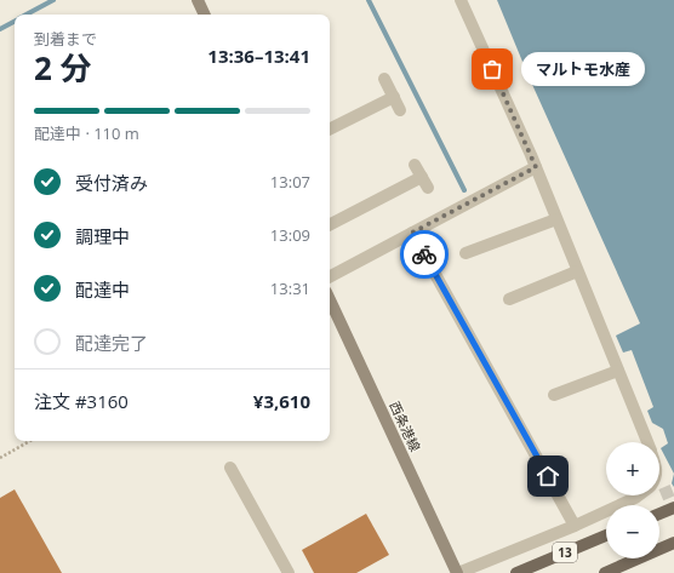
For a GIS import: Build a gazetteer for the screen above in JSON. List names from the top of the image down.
{
  "streets": {
    "main road": ["西条港線", "13"]
  },
  "places": ["マルトモ水産"],
  "page": {
    "heading": ["2 分", "到着まで", "13:36–13:41"],
    "panel": ["注文 #3160", "¥3,610"],
    "bubble": "マルトモ水産",
    "bar": "配達中 · 110 m",
    "list": [
      ["受付済み", "13:07"],
      ["調理中", "13:09"],
      ["配達中", "13:31"],
      "配達完了"
    ],
    "map_buttons": ["+", "−"]
  }
}
